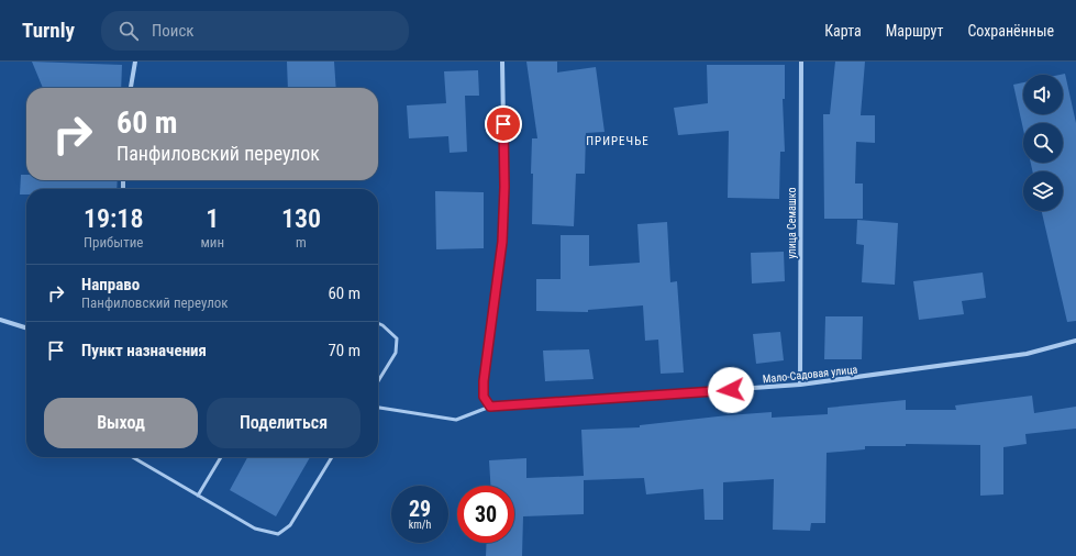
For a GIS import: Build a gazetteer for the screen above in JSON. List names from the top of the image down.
{
  "streets": {
    "street": ["улица Семашко", "Мало-Садовая улица"]
  },
  "crossings": [
    ["улица Семашко", "Мало-Садовая улица"]
  ],
  "districts": ["ПРИРЕЧЬЕ"],
  "page": {
    "header": "Turnly",
    "search": "Поиск",
    "nav": ["Карта", "Маршрут", "Сохранённые"],
    "turn": ["60 m", "Панфиловский переулок"],
    "eta": [
      "19:18",
      "Прибытие",
      "1",
      "мин",
      "130",
      "m"
    ],
    "list": [
      {
        "name": "Направо",
        "note": "Панфиловский переулок",
        "value": "60 m"
      },
      {
        "name": "Пункт назначения",
        "value": "70 m"
      }
    ],
    "buttons": ["Выход", "Поделиться"],
    "speed": "29 km/h",
    "limit": "30"
  }
}
